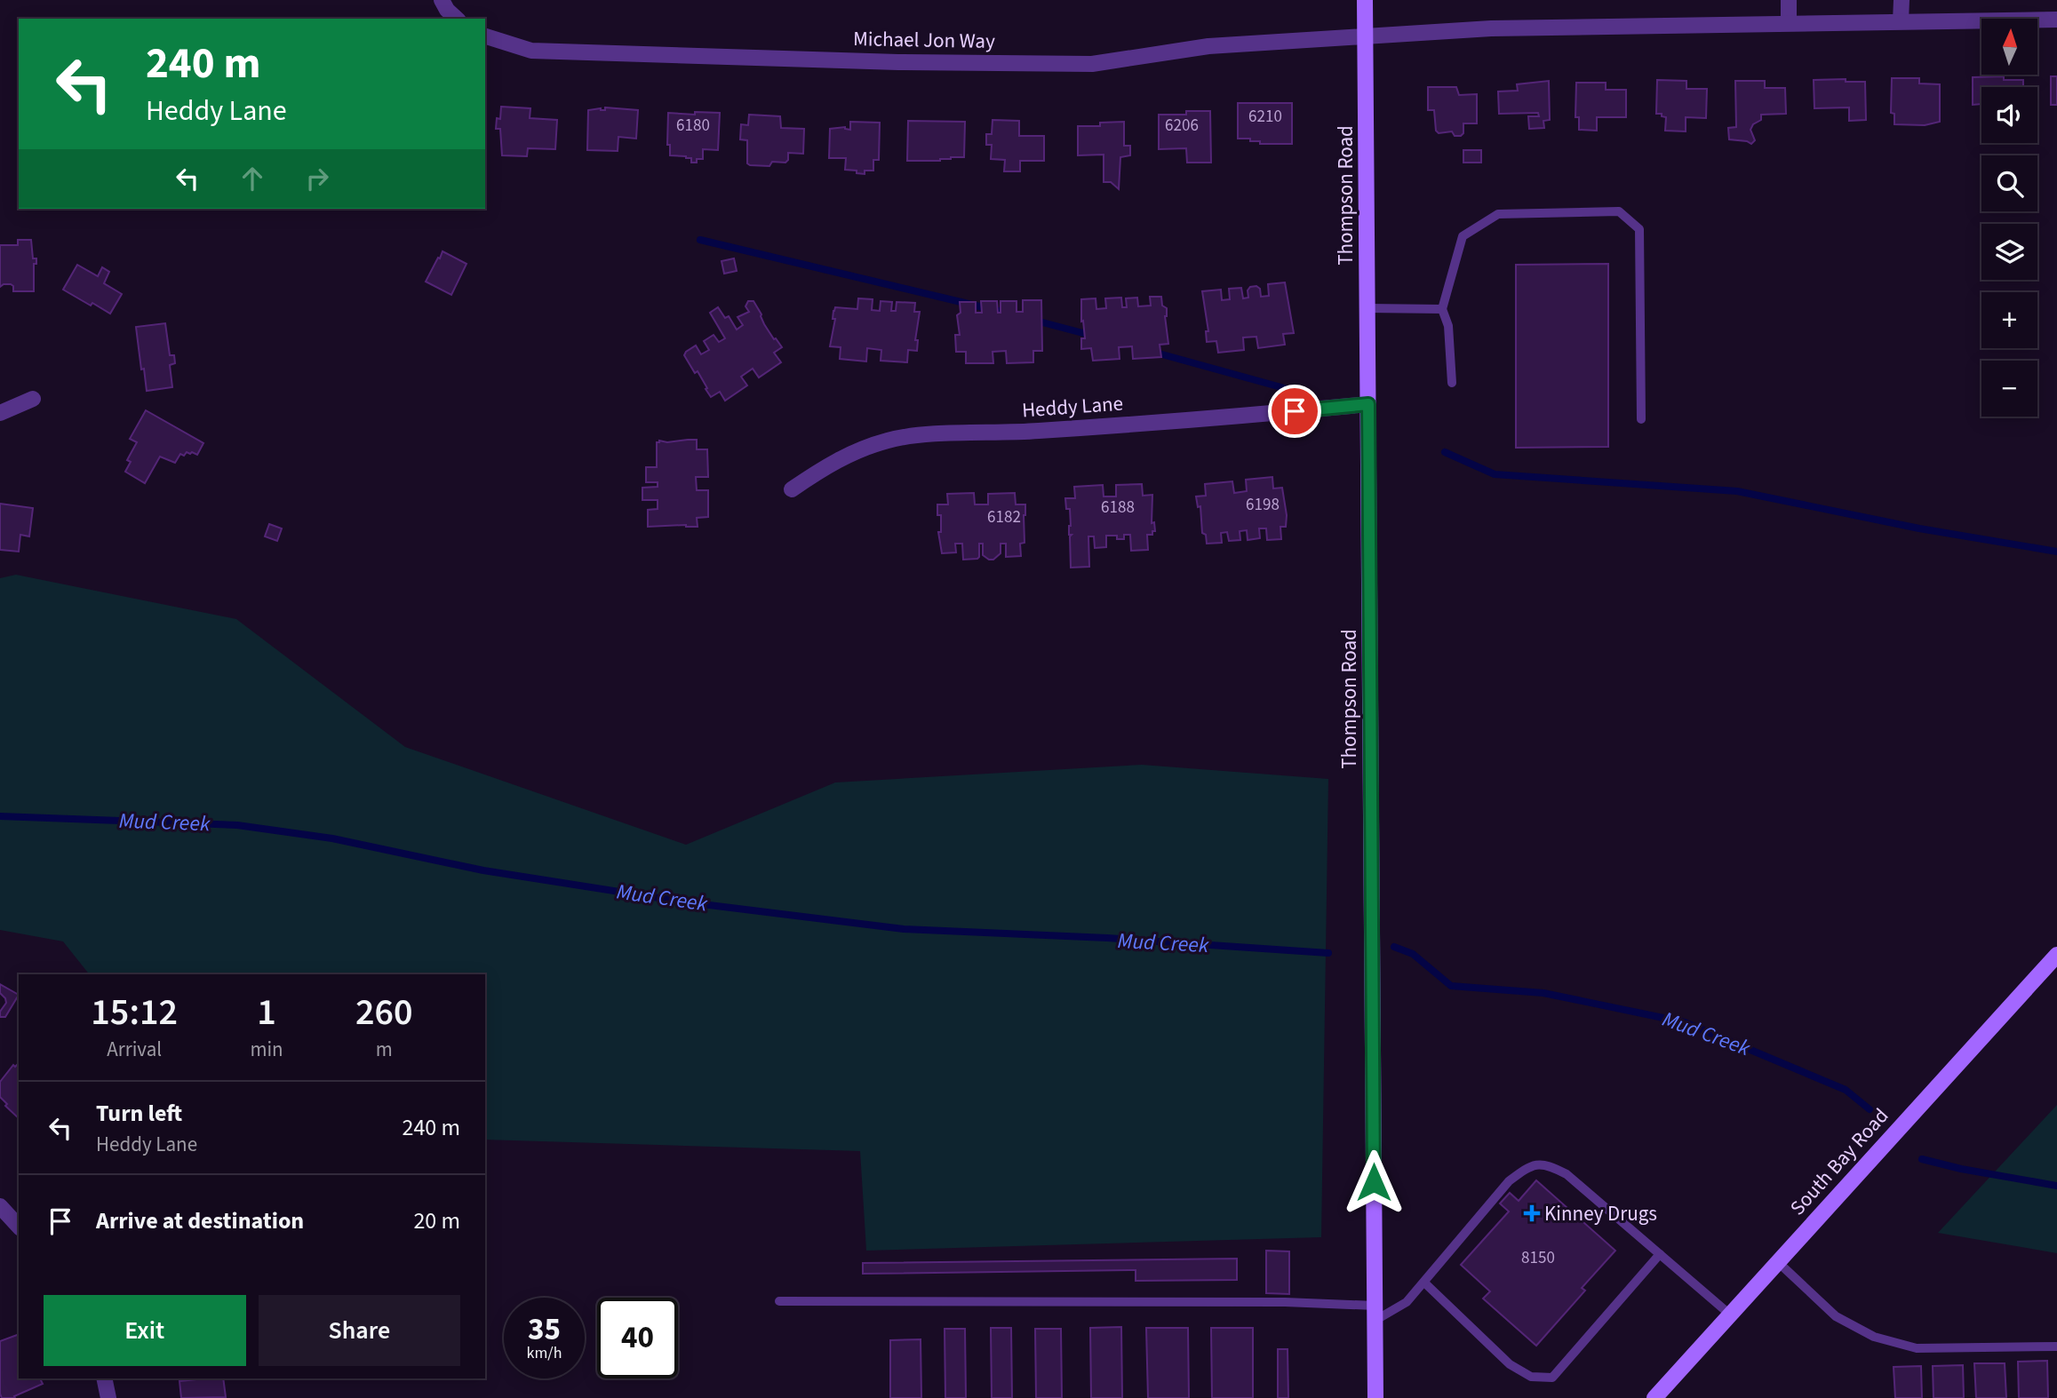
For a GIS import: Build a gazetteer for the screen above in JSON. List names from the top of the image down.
{
  "streets": {
    "street": [
      "Michael Jon Way",
      "Thompson Road",
      "Heddy Lane",
      "South Bay Road"
    ]
  },
  "crossings": [
    ["Michael Jon Way", "Thompson Road"],
    ["Thompson Road", "Heddy Lane"]
  ],
  "water": ["Mud Creek"],
  "places": {
    "health": ["Kinney Drugs"]
  },
  "house_numbers": [
    "6210",
    "6180",
    "6206",
    "6198",
    "6188",
    "6182",
    "8150"
  ],
  "north": "top",
  "page": {
    "map_buttons": ["+", "−"],
    "turn": ["240 m", "Heddy Lane"],
    "eta": [
      "15:12",
      "Arrival",
      "1",
      "min",
      "260",
      "m"
    ],
    "list": [
      {
        "name": "Turn left",
        "note": "Heddy Lane",
        "value": "240 m"
      },
      {
        "name": "Arrive at destination",
        "value": "20 m"
      }
    ],
    "buttons": ["Exit", "Share"],
    "speed": "35 km/h",
    "limit": "40"
  }
}
